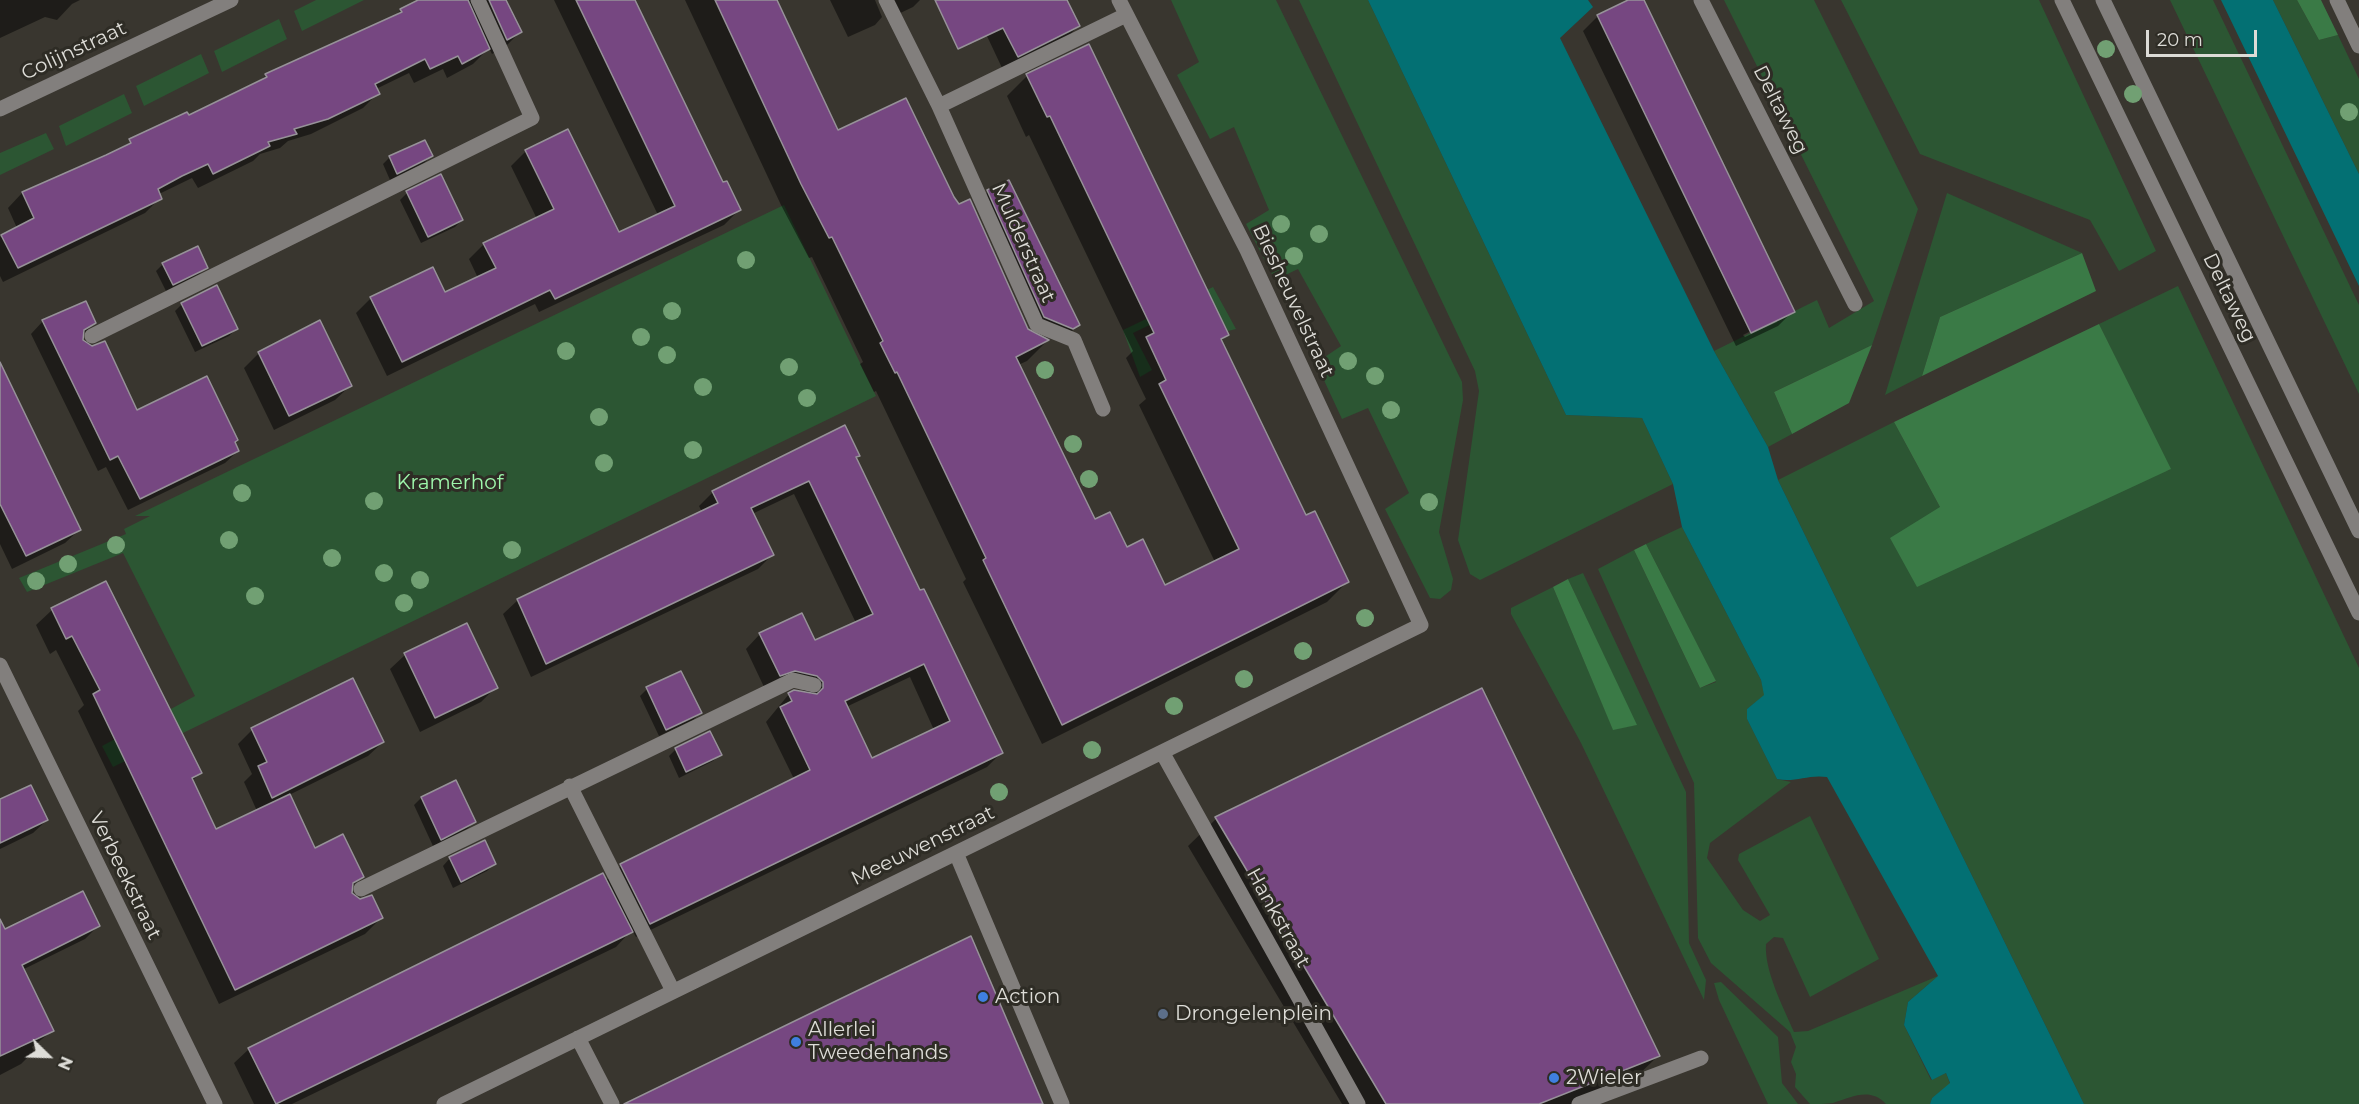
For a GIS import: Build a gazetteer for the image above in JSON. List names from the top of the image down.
{
  "streets": {
    "street": [
      "Colijnstraat",
      "Deltaweg",
      "Mulderstraat",
      "Biesheuvelstraat",
      "Meeuwenstraat",
      "Verbeekstraat",
      "Hankstraat"
    ]
  },
  "crossings": [
    ["Biesheuvelstraat", "Meeuwenstraat"],
    ["Meeuwenstraat", "Hankstraat"]
  ],
  "parks": ["Kramerhof"],
  "places": [
    "Action",
    "Drongelenplein",
    "Allerlei Tweedehands",
    "2Wieler"
  ],
  "scale_bar": "20 m",
  "north": "bottom right"
}
